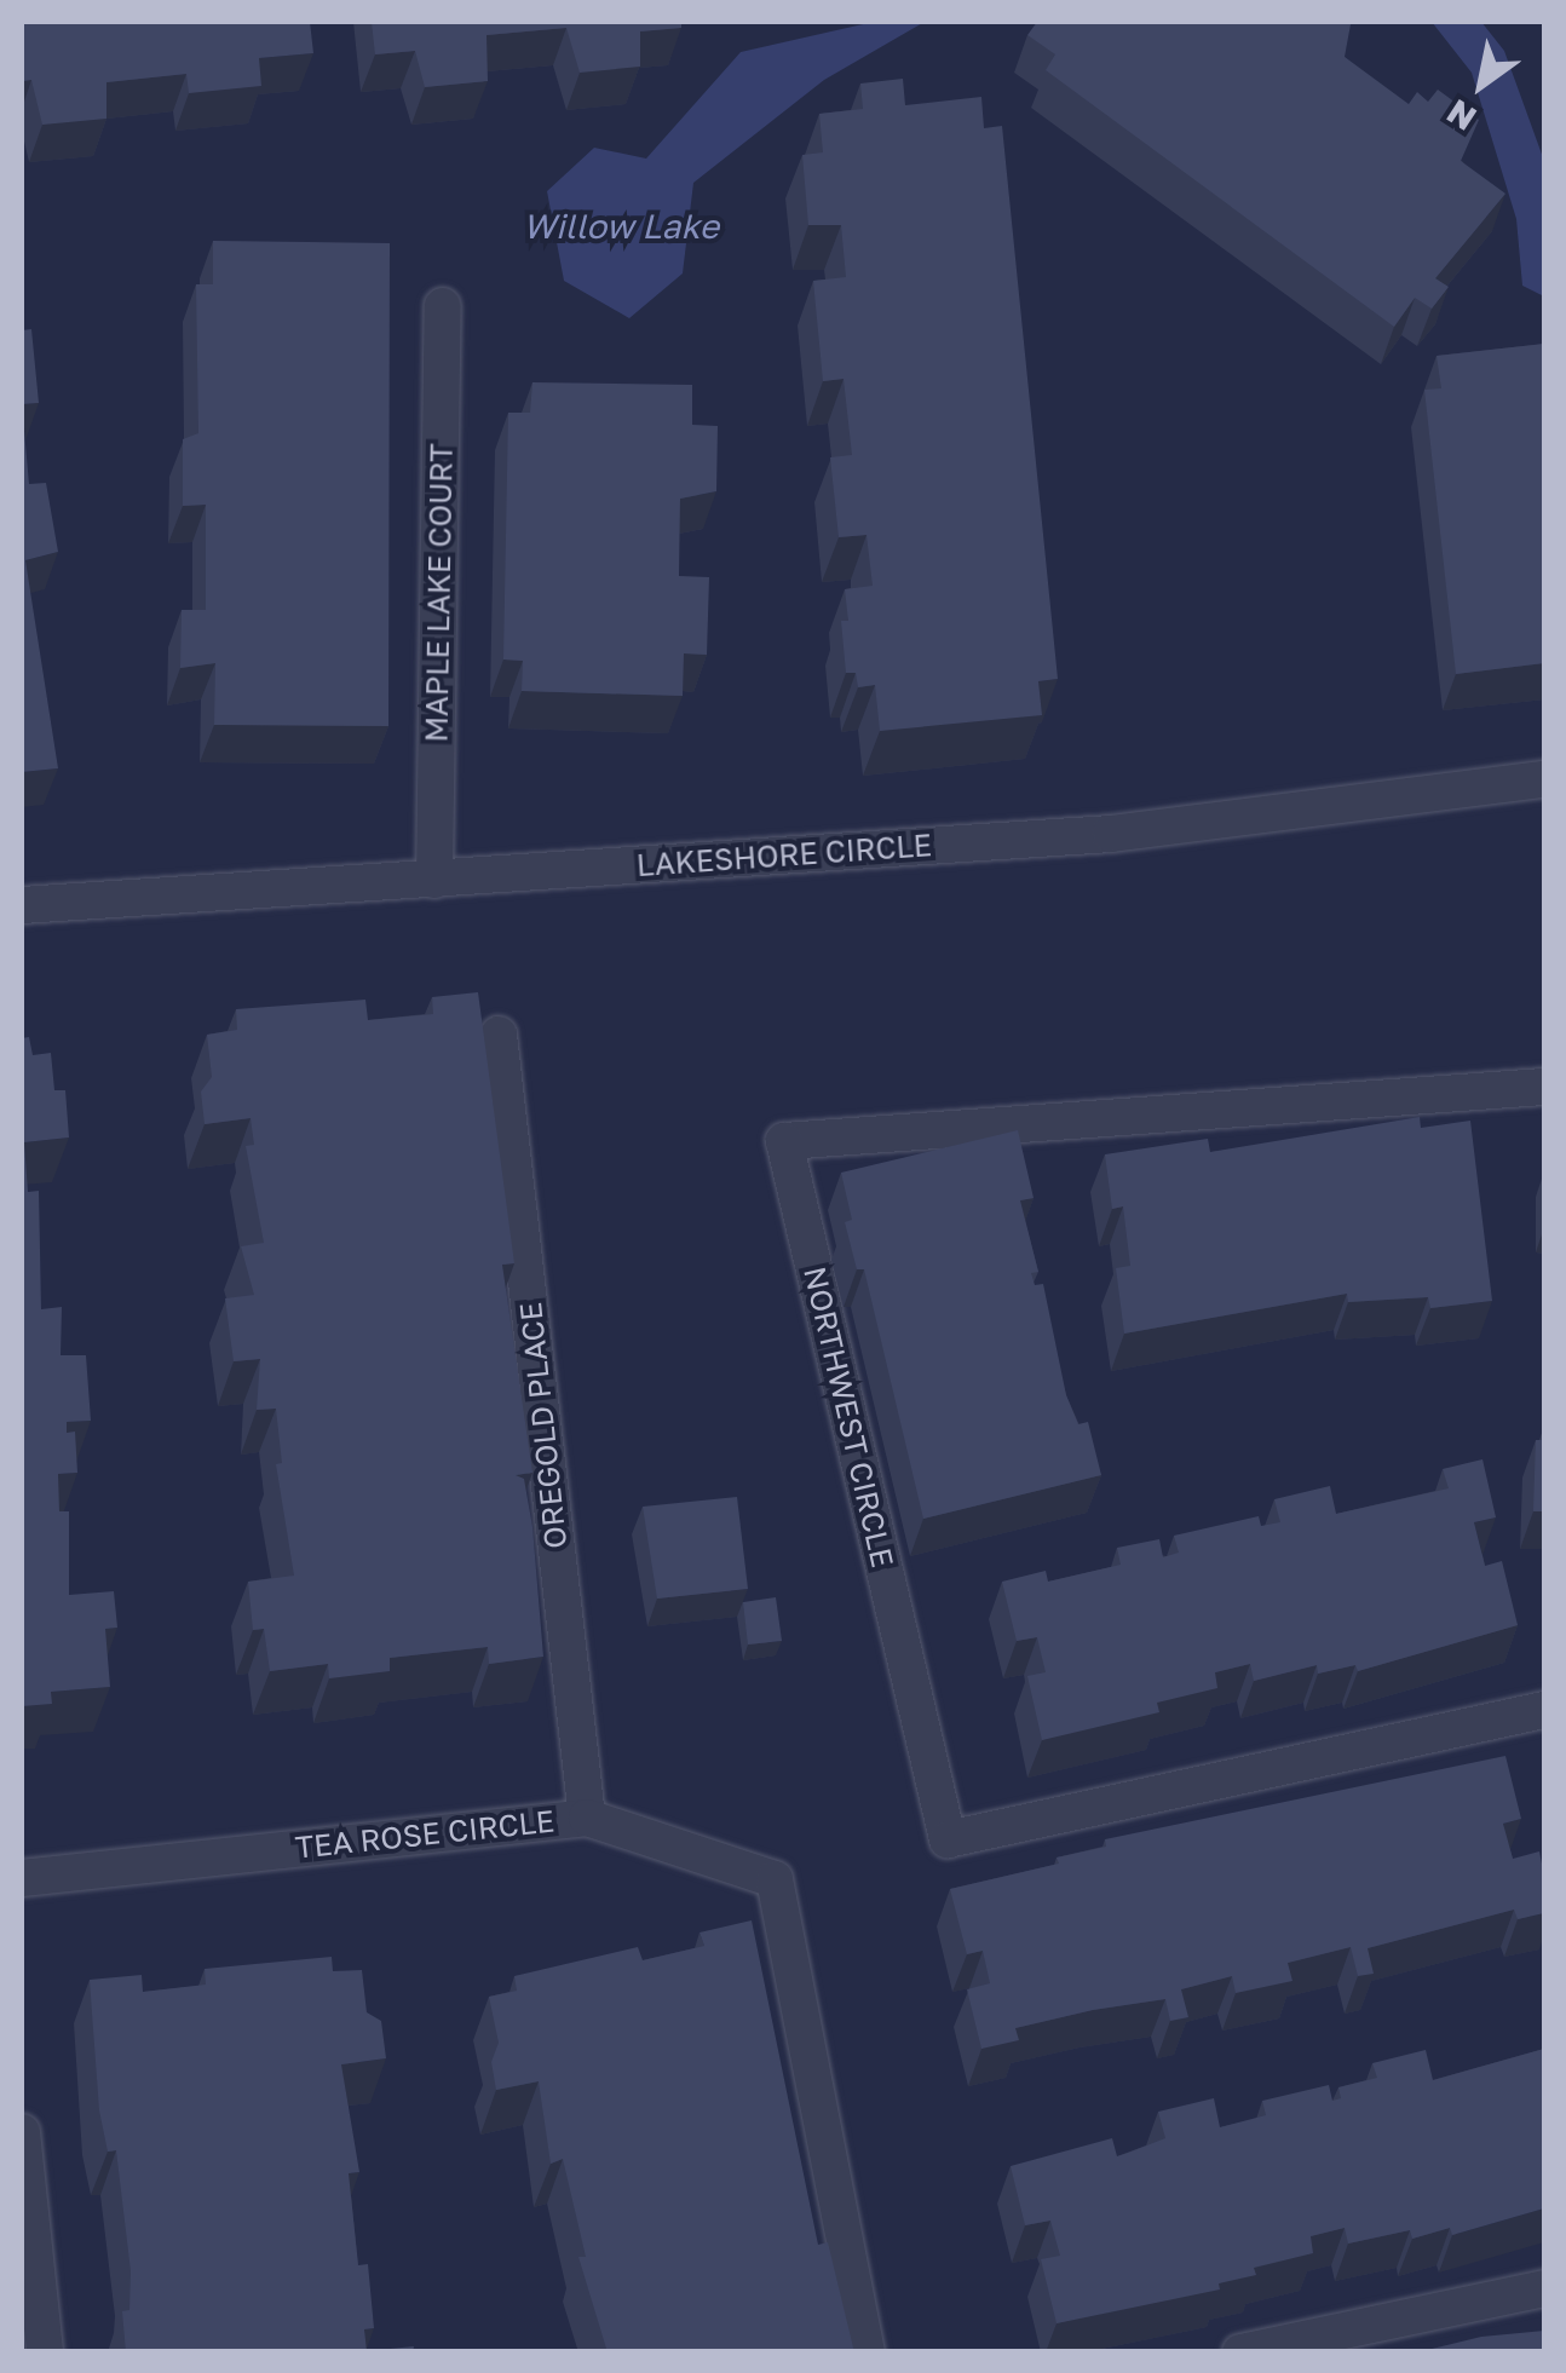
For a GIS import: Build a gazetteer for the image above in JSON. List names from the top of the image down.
{
  "streets": {
    "street": [
      "MAPLE LAKE COURT",
      "LAKESHORE CIRCLE",
      "NORTHWEST CIRCLE",
      "OREGOLD PLACE",
      "TEA ROSE CIRCLE"
    ]
  },
  "crossings": [
    ["MAPLE LAKE COURT", "LAKESHORE CIRCLE"],
    ["OREGOLD PLACE", "TEA ROSE CIRCLE"]
  ],
  "water": ["Willow Lake"],
  "north": "bottom left"
}
